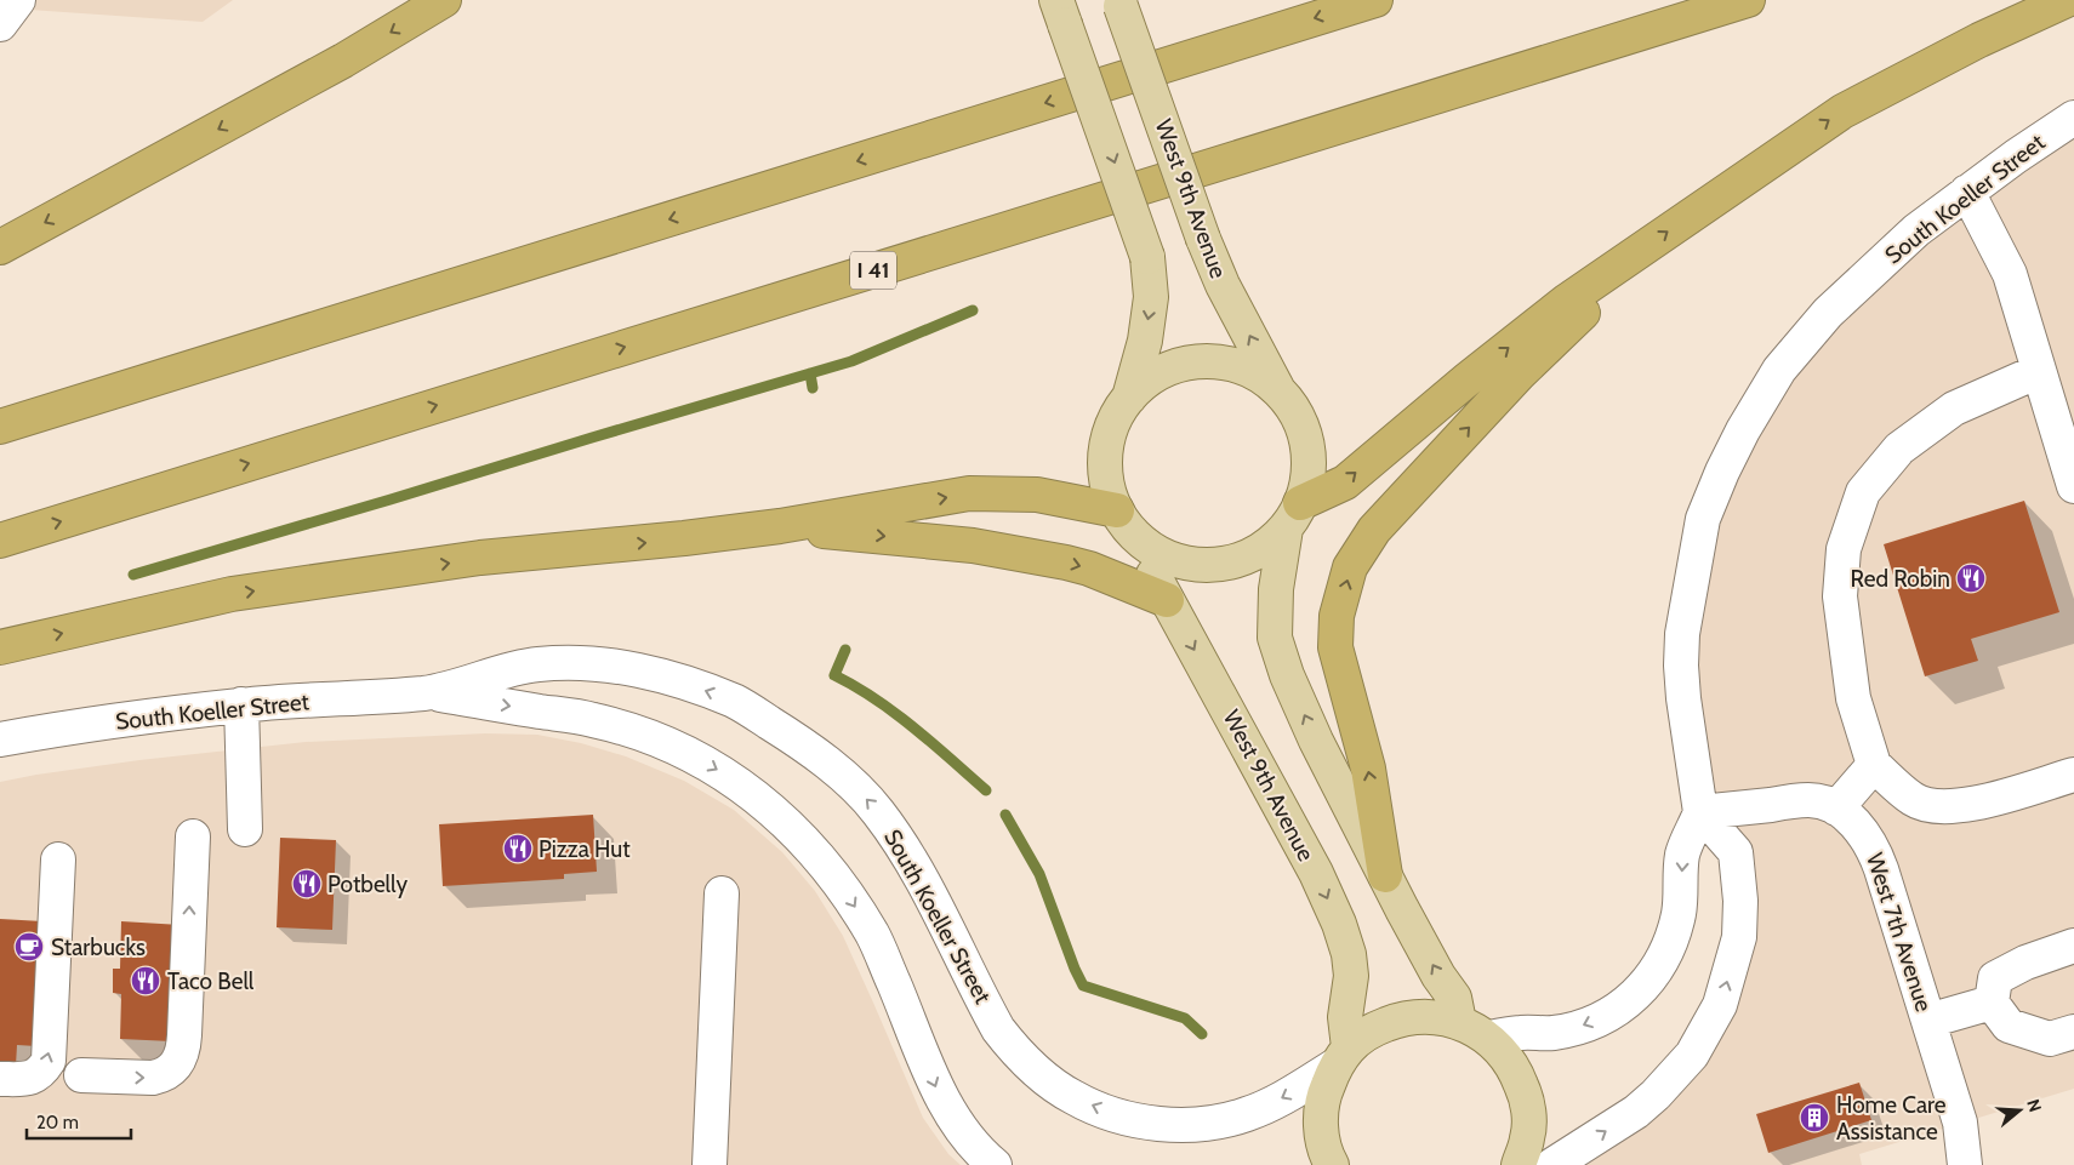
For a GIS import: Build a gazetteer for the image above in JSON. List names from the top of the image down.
{
  "streets": {
    "highway": ["I 41"],
    "main road": ["West 9th Avenue"],
    "street": ["South Koeller Street", "West 7th Avenue"]
  },
  "crossings": [
    ["West 9th Avenue", "South Koeller Street"],
    ["South Koeller Street", "West 7th Avenue"]
  ],
  "places": {
    "restaurant": [
      "Red Robin",
      "Pizza Hut",
      "Potbelly",
      "Taco Bell"
    ],
    "cafe": ["Starbucks"],
    "building": ["Home Care Assistance"]
  },
  "scale_bar": "20 m",
  "north": "right"
}
